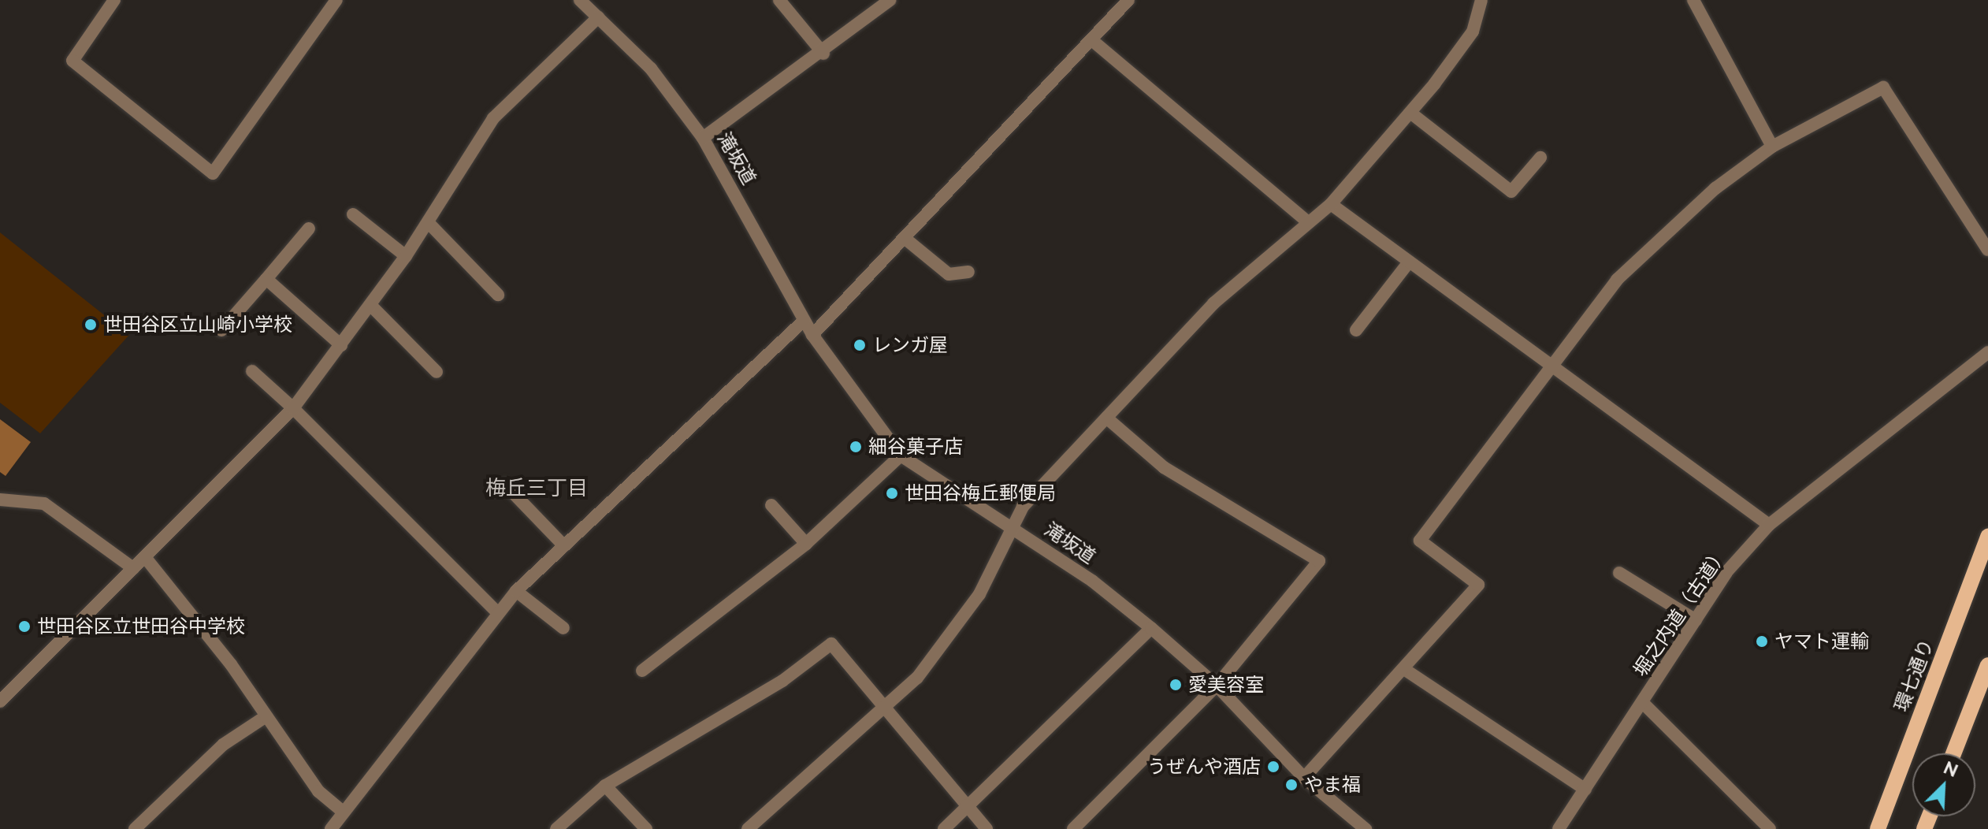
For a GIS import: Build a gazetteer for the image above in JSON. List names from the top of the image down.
{
  "streets": {
    "main road": ["環七通り"],
    "street": ["滝坂道", "堀之内道（古道）"]
  },
  "districts": ["梅丘三丁目"],
  "places": [
    "世田谷区立山崎小学校",
    "レンガ屋",
    "細谷菓子店",
    "世田谷梅丘郵便局",
    "世田谷区立世田谷中学校",
    "ヤマト運輸",
    "愛美容室",
    "うぜんや酒店",
    "やま福"
  ],
  "north": "top right"
}
